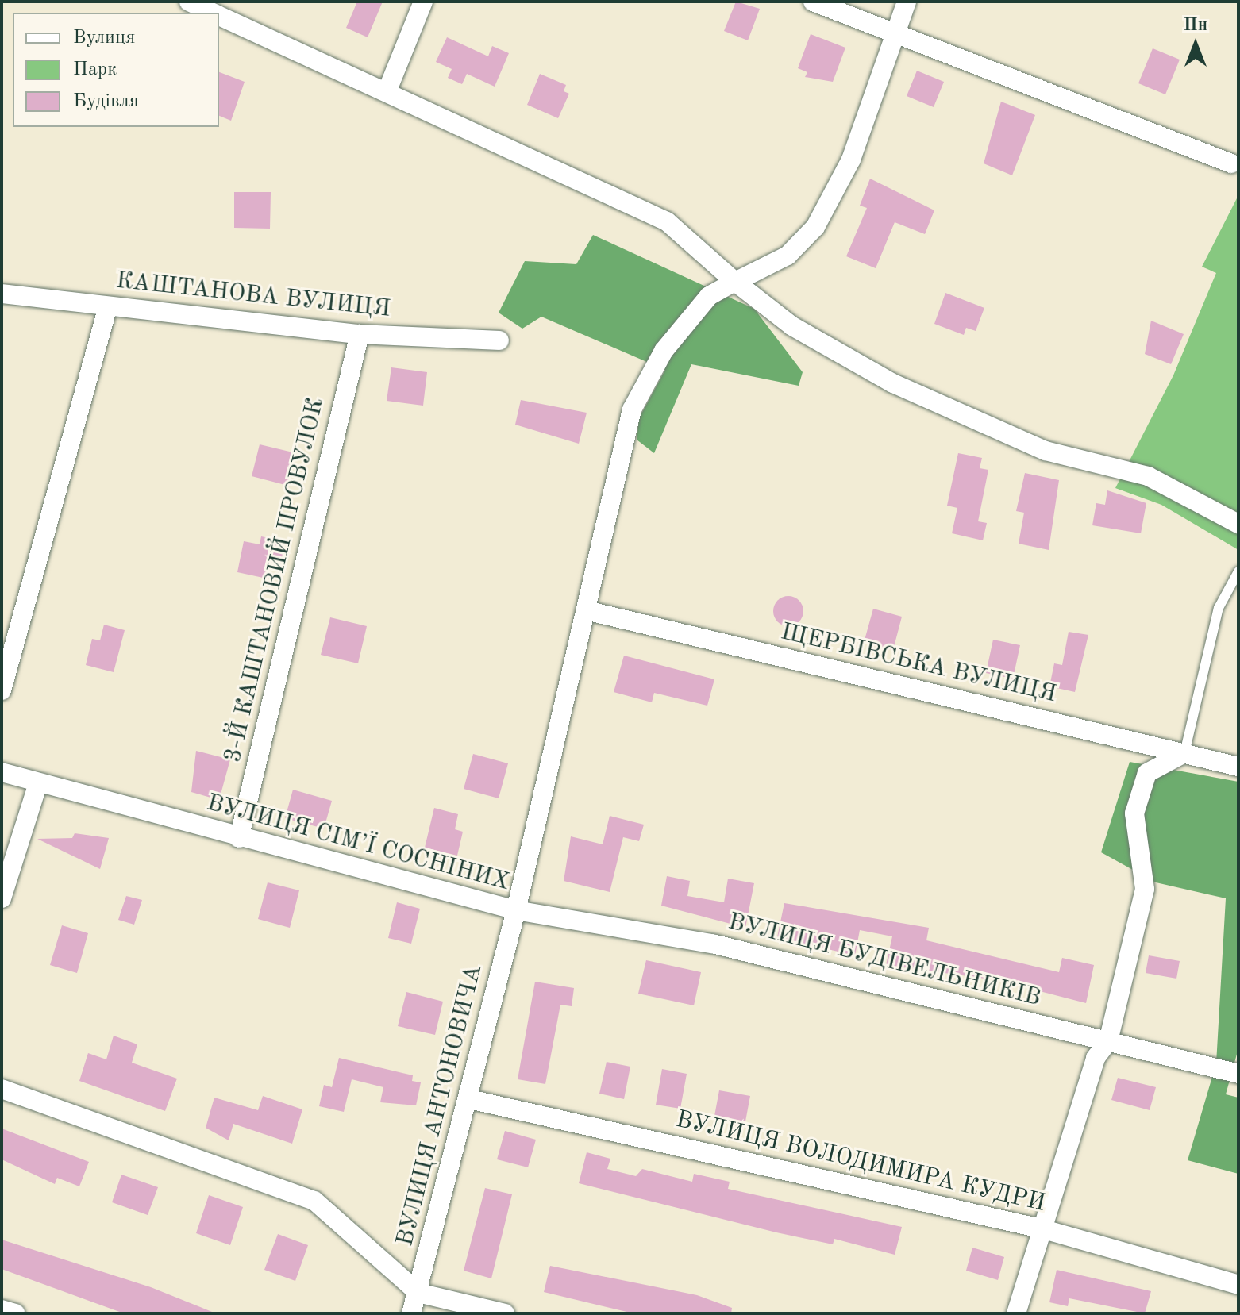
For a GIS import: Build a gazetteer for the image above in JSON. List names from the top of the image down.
{
  "streets": {
    "street": [
      "КАШТАНОВА ВУЛИЦЯ",
      "3-Й КАШТАНОВИЙ ПРОВУЛОК",
      "ЩЕРБІВСЬКА ВУЛИЦЯ",
      "ВУЛИЦЯ СІМ’Ї СОСНІНИХ",
      "ВУЛИЦЯ БУДІВЕЛЬНИКІВ",
      "ВУЛИЦЯ АНТОНОВИЧА",
      "ВУЛИЦЯ ВОЛОДИМИРА КУДРИ"
    ]
  },
  "crossings": [
    ["КАШТАНОВА ВУЛИЦЯ", "3-Й КАШТАНОВИЙ ПРОВУЛОК"],
    ["3-Й КАШТАНОВИЙ ПРОВУЛОК", "ВУЛИЦЯ СІМ’Ї СОСНІНИХ"],
    ["ЩЕРБІВСЬКА ВУЛИЦЯ", "ВУЛИЦЯ СІМ’Ї СОСНІНИХ"],
    ["ВУЛИЦЯ СІМ’Ї СОСНІНИХ", "ВУЛИЦЯ БУДІВЕЛЬНИКІВ"],
    ["ВУЛИЦЯ СІМ’Ї СОСНІНИХ", "ВУЛИЦЯ АНТОНОВИЧА"],
    ["ВУЛИЦЯ БУДІВЕЛЬНИКІВ", "ВУЛИЦЯ АНТОНОВИЧА"],
    ["ВУЛИЦЯ АНТОНОВИЧА", "ВУЛИЦЯ ВОЛОДИМИРА КУДРИ"]
  ],
  "legend": ["Вулиця", "Парк", "Будівля"],
  "north": "top"
}
